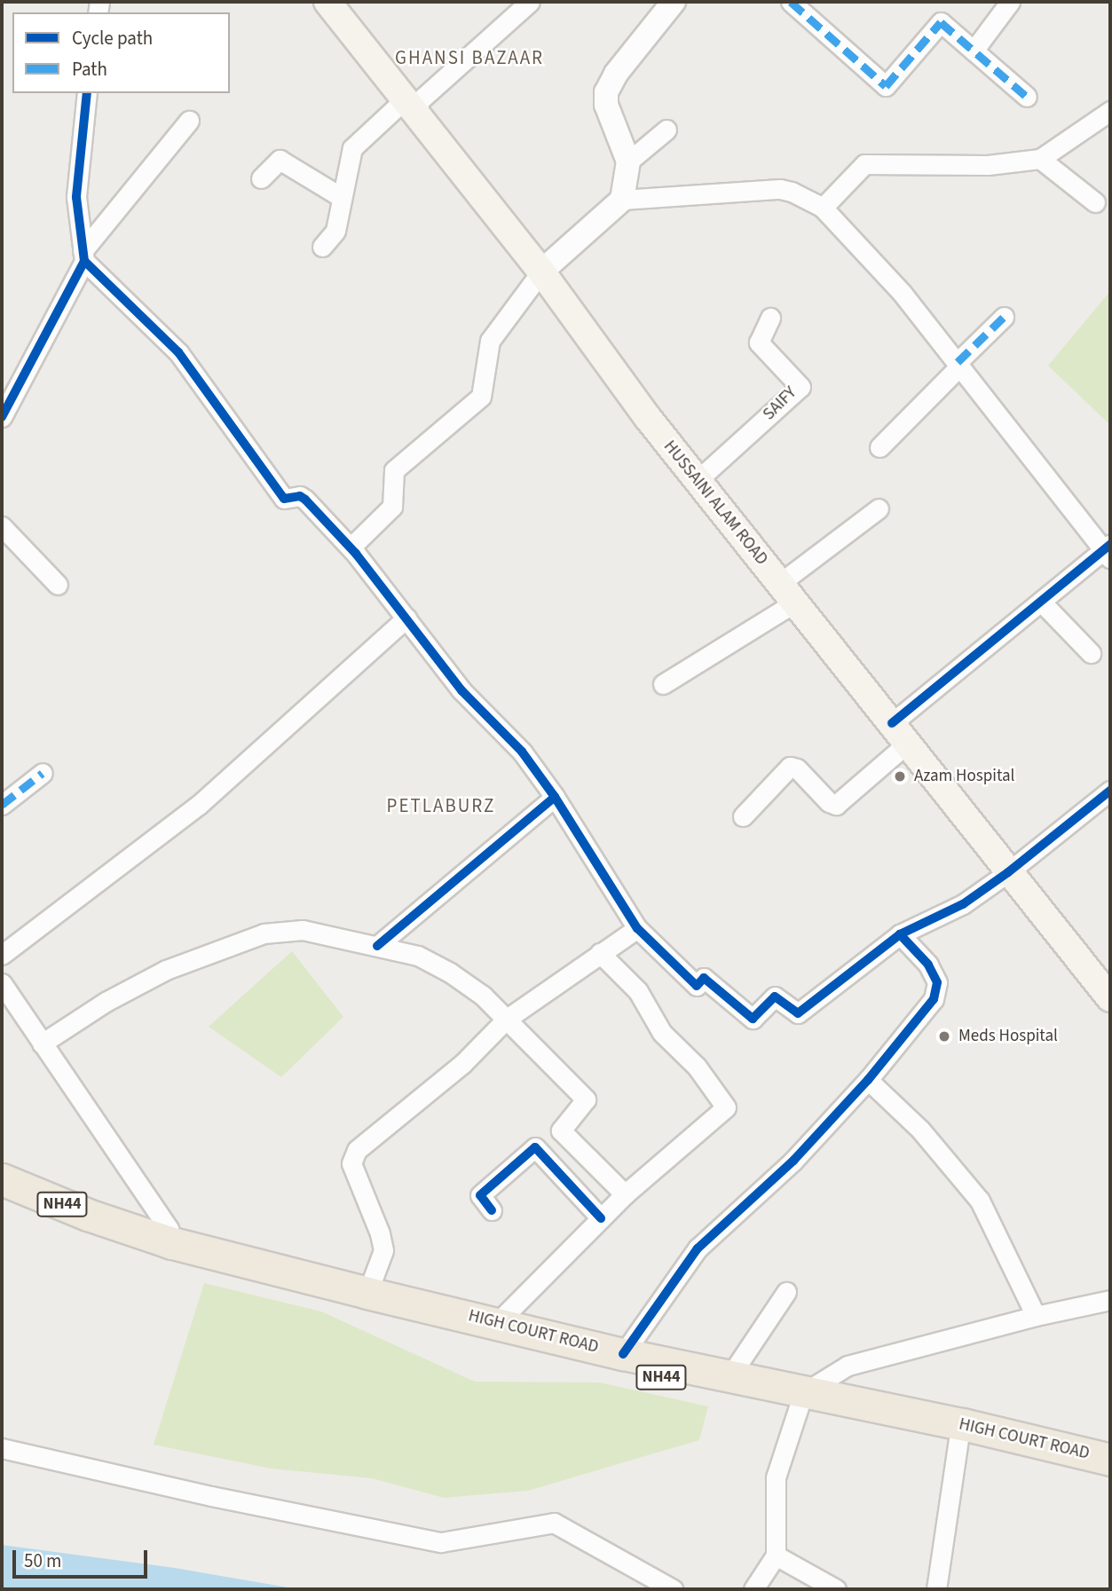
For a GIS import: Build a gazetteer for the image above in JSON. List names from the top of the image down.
{
  "streets": {
    "highway": ["NH44", "HIGH COURT ROAD"],
    "main road": ["HUSSAINI ALAM ROAD"],
    "street": ["SAIFY"]
  },
  "crossings": [
    ["SAIFY", "HUSSAINI ALAM ROAD"]
  ],
  "districts": ["GHANSI BAZAAR", "PETLABURZ"],
  "places": ["Azam Hospital", "Meds Hospital"],
  "legend": ["Cycle path", "Path"],
  "scale_bar": "50 m"
}
